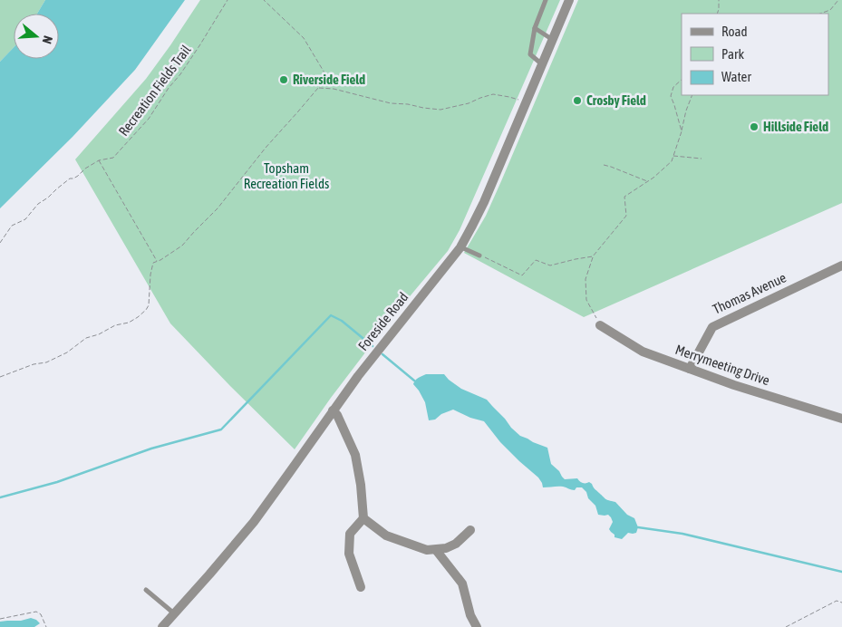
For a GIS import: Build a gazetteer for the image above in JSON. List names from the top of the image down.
{
  "streets": {
    "street": ["Thomas Avenue", "Foreside Road", "Merrymeeting Drive"],
    "path": ["Recreation Fields Trail"]
  },
  "crossings": [
    ["Thomas Avenue", "Merrymeeting Drive"]
  ],
  "parks": ["Topsham Recreation Fields"],
  "places": ["Riverside Field", "Crosby Field", "Hillside Field"],
  "legend": ["Road", "Park", "Water"],
  "north": "right"
}
